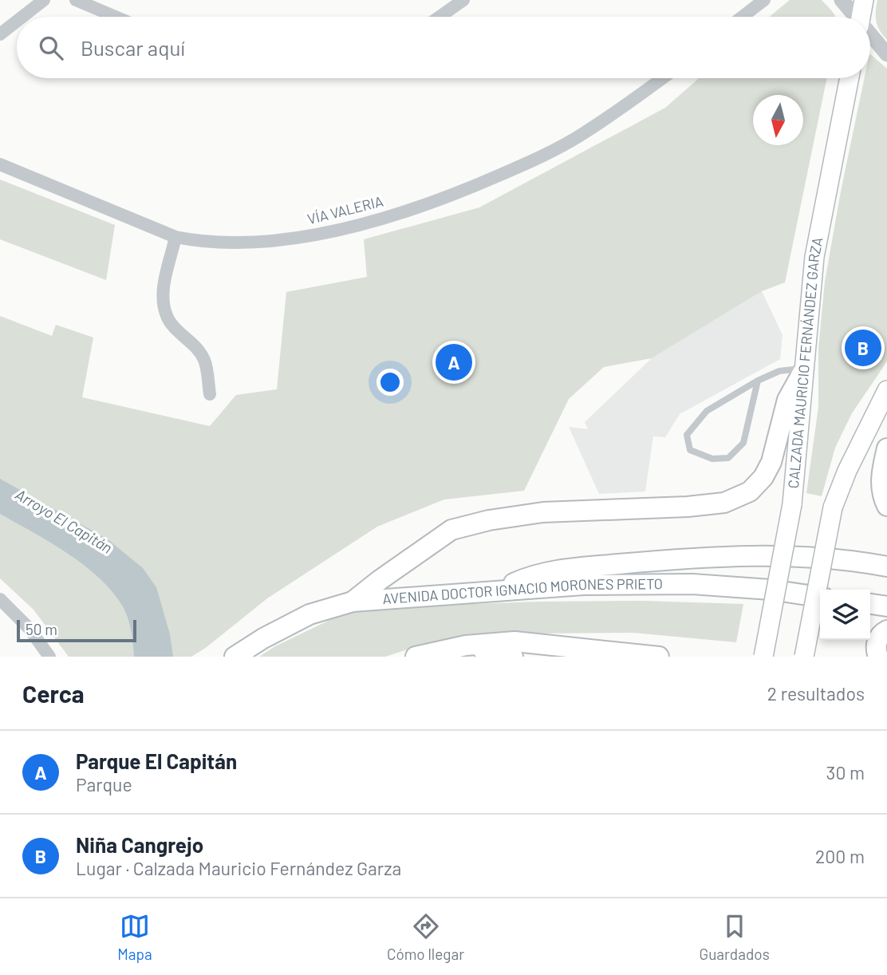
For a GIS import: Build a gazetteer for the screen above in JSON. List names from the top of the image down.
{
  "streets": {
    "main road": ["CALZADA MAURICIO FERNÁNDEZ GARZA", "AVENIDA DOCTOR IGNACIO MORONES PRIETO"],
    "street": ["VÍA VALERIA"]
  },
  "water": ["Arroyo El Capitán"],
  "scale_bar": "50 m",
  "north": "bottom",
  "page": {
    "search": "Buscar aquí",
    "pins": ["B", "A"],
    "scale": "50 m",
    "heading": ["Cerca", "2 resultados"],
    "list": [
      {
        "mark": "A",
        "name": "Parque El Capitán",
        "note": "Parque",
        "value": "30 m"
      },
      {
        "mark": "B",
        "name": "Niña Cangrejo",
        "note": "Lugar · Calzada Mauricio Fernández Garza",
        "value": "200 m"
      }
    ],
    "nav": ["Mapa", "Cómo llegar", "Guardados"]
  }
}
